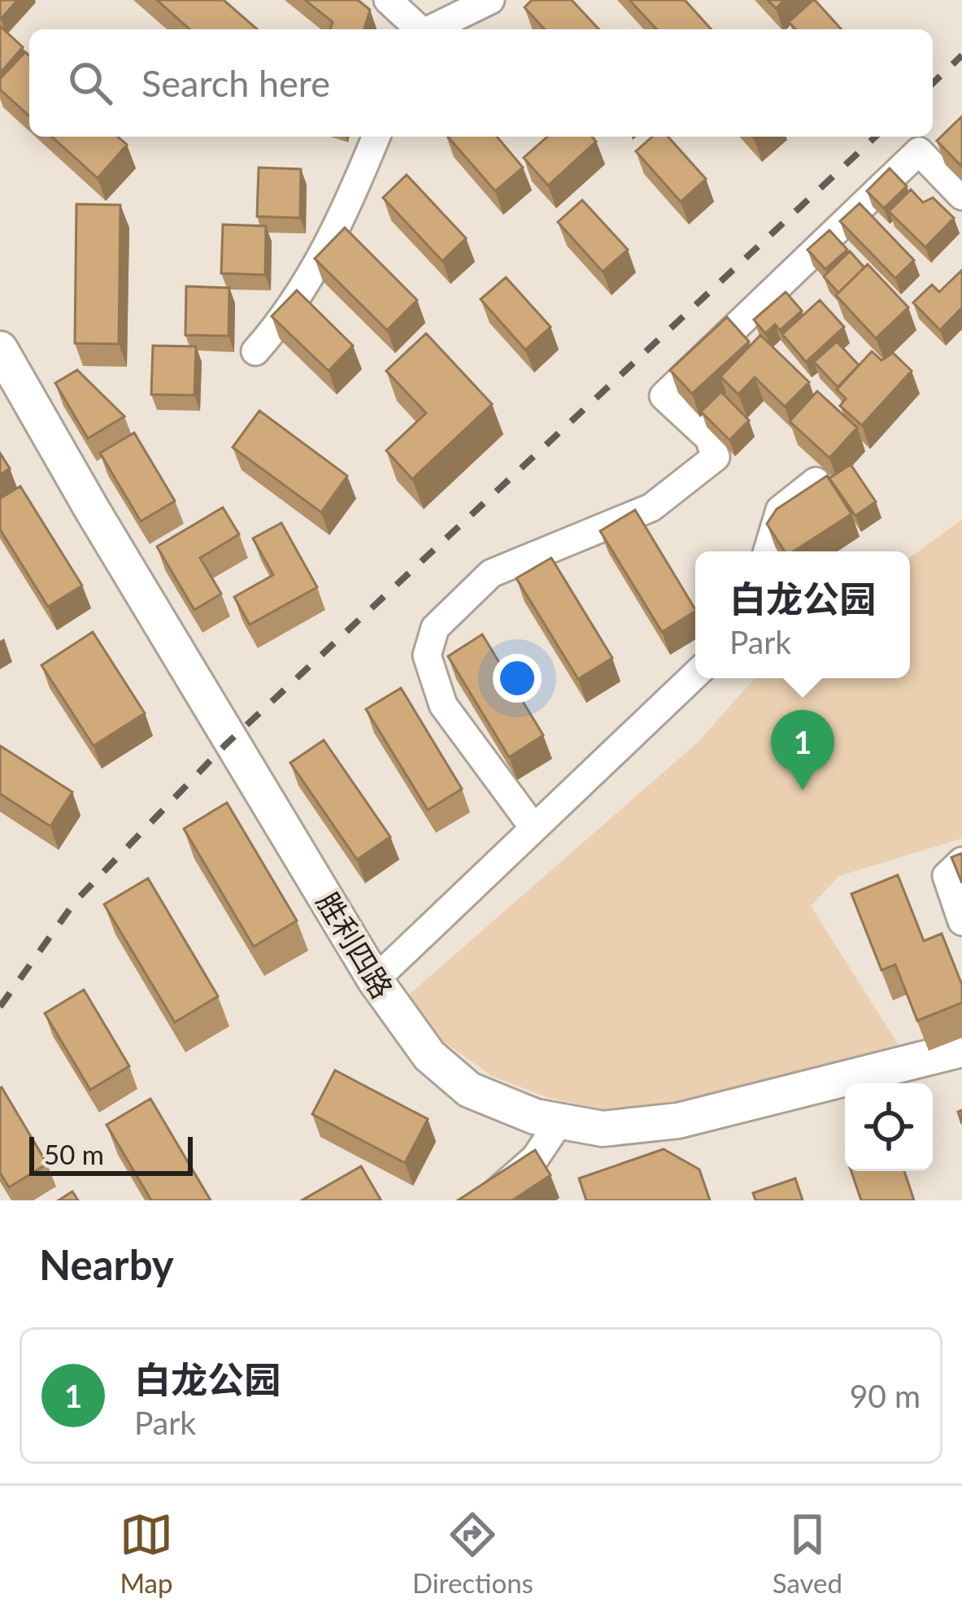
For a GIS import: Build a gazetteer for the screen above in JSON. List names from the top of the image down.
{
  "streets": {
    "main road": ["胜利四路"]
  },
  "scale_bar": "50 m",
  "page": {
    "search": "Search here",
    "popup": ["白龙公园", "Park"],
    "pins": "1",
    "scale": "50 m",
    "heading": "Nearby",
    "list": [
      {
        "mark": "1",
        "name": "白龙公园",
        "note": "Park",
        "value": "90 m"
      }
    ],
    "nav": ["Map", "Directions", "Saved"]
  }
}
